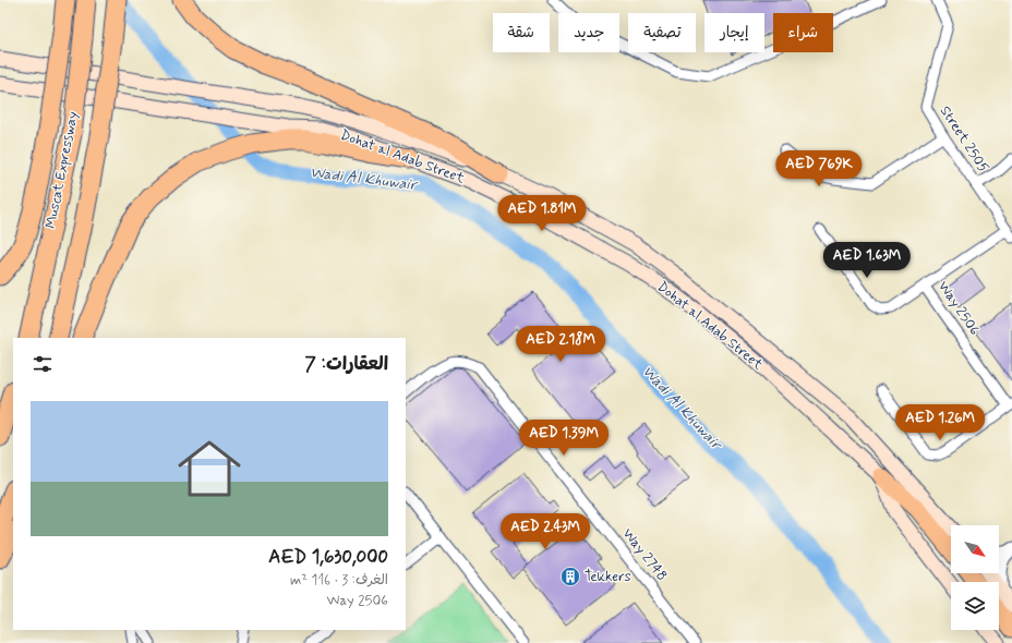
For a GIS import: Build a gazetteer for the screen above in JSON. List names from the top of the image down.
{
  "streets": {
    "highway": ["Muscat Expressway"],
    "main road": ["Dohat al Adab Street"],
    "street": ["Street 2505", "Way 2506", "Way 2748"]
  },
  "crossings": [
    ["Street 2505", "Way 2506"]
  ],
  "water": ["Wadi Al Khuwair"],
  "places": {
    "building": ["Tekkers"]
  },
  "north": "bottom right",
  "page": {
    "chip": [
      "شراء",
      "إيجار",
      "تصفية",
      "جديد",
      "شقة"
    ],
    "price": [
      "AED 769K",
      "AED 1.81M",
      "AED 1.63M",
      "AED 2.18M",
      "AED 1.26M",
      "AED 1.39M",
      "AED 2.43M"
    ],
    "heading": "العقارات: 7",
    "list": [
      {
        "name": "AED 1,630,000",
        "note": "الغرف: 3 · 116 m² · Way 2506"
      }
    ]
  }
}
